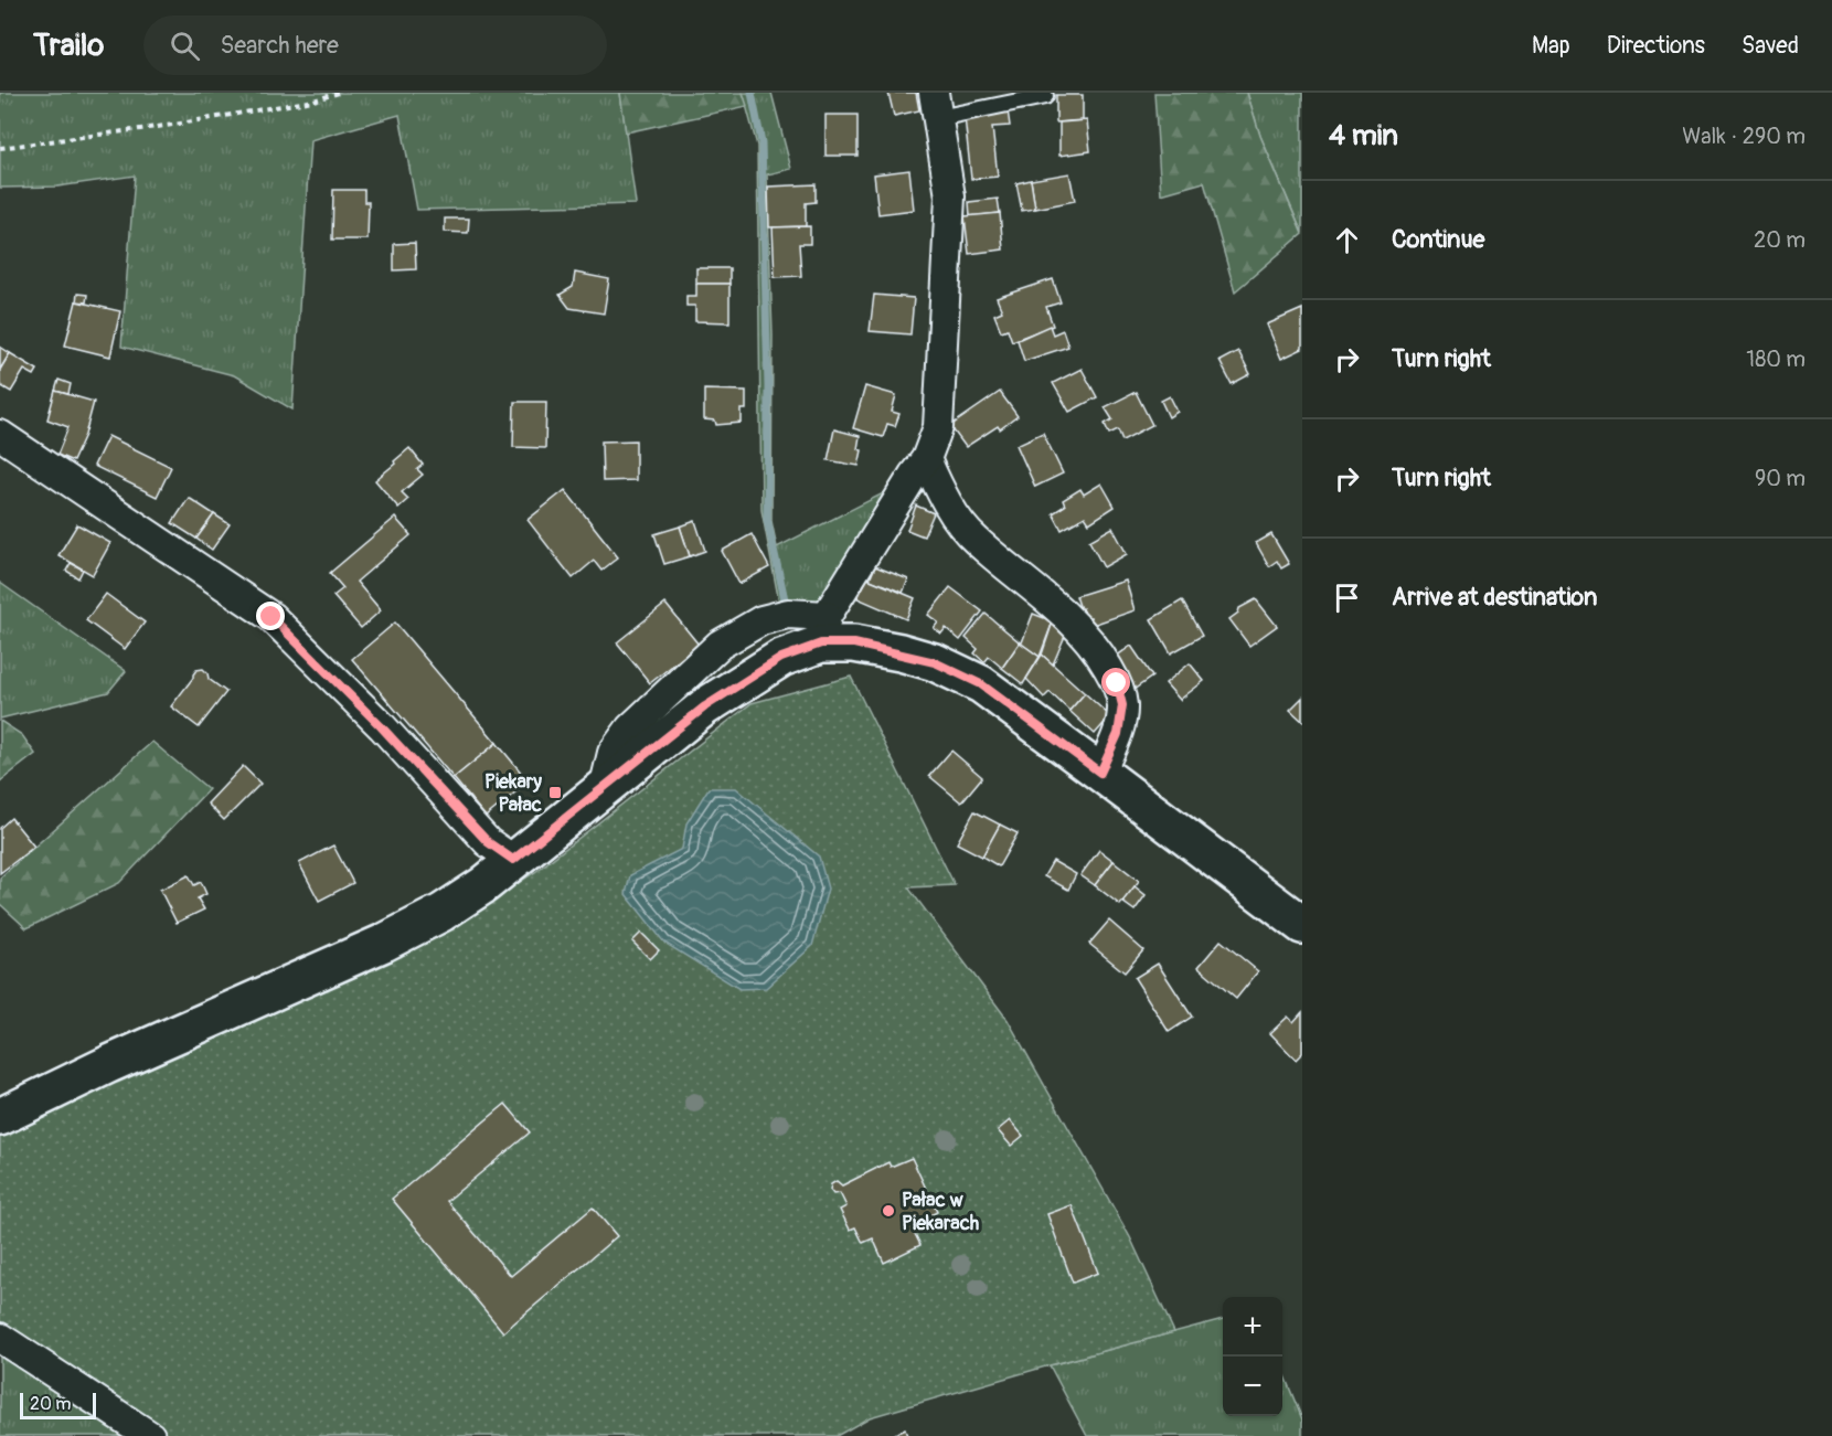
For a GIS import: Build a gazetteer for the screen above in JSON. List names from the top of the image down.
{
  "places": {
    "transit": ["Piekary Pałac"],
    "other": ["Pałac w Piekarach"]
  },
  "scale_bar": "20 m",
  "page": {
    "header": "Trailo",
    "search": "Search here",
    "nav": ["Map", "Directions", "Saved"],
    "heading": ["4 min", "Walk · 290 m"],
    "list": [
      ["Continue", "20 m"],
      ["Turn right", "180 m"],
      ["Turn right", "90 m"],
      "Arrive at destination"
    ],
    "map_buttons": ["+", "−"],
    "scale": "20 m"
  }
}
